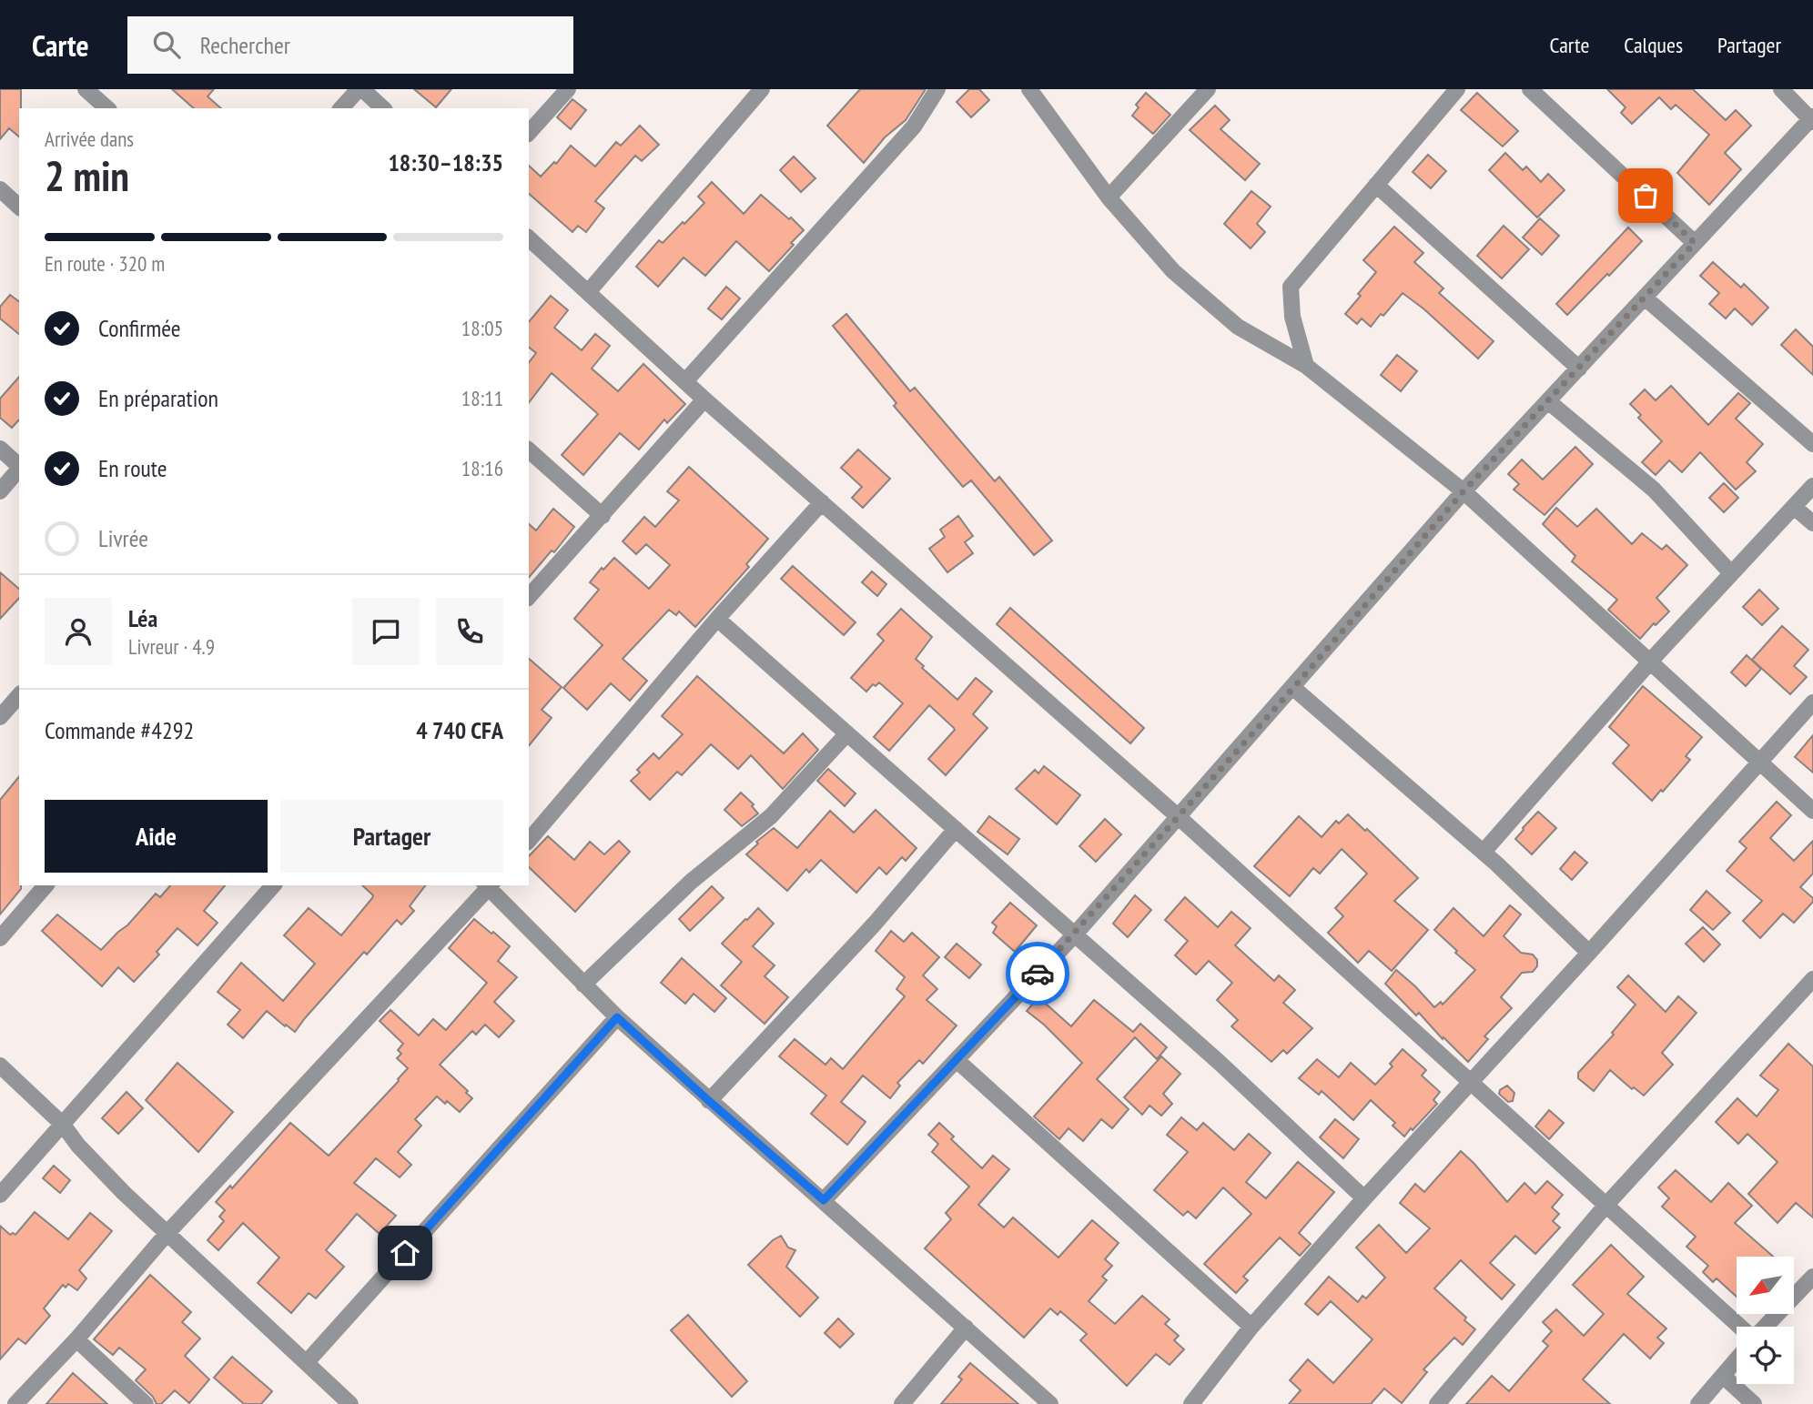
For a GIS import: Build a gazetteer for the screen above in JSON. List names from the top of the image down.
{
  "north": "bottom left",
  "page": {
    "header": "Carte",
    "search": "Rechercher",
    "nav": ["Carte", "Calques", "Partager"],
    "heading": ["2 min", "Arrivée dans", "18:30–18:35"],
    "panel": [
      "Léa",
      "Livreur · 4.9",
      "Commande #4292",
      "4 740 CFA"
    ],
    "bar": "En route · 320 m",
    "list": [
      ["Confirmée", "18:05"],
      ["En préparation", "18:11"],
      ["En route", "18:16"],
      "Livrée"
    ],
    "buttons": ["Aide", "Partager"]
  }
}
